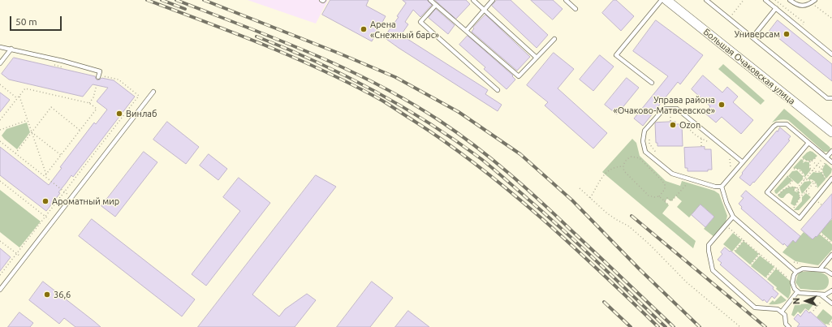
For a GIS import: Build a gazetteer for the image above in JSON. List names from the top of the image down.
{
  "streets": {
    "street": ["Большая Очаковская улица"]
  },
  "places": [
    "Арена «Снежный барс»",
    "Универсам",
    "Управа района «Очаково-Матвеевское»",
    "Винлаб",
    "Ozon",
    "Ароматный мир",
    "36,6"
  ],
  "scale_bar": "50 m",
  "north": "left"
}
